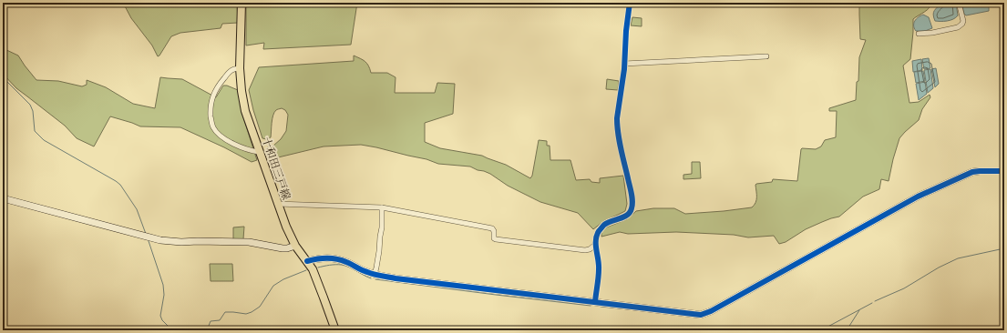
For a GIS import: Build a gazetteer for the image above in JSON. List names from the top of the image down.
{
  "streets": {
    "main road": ["十和田三戸線"]
  }
}
